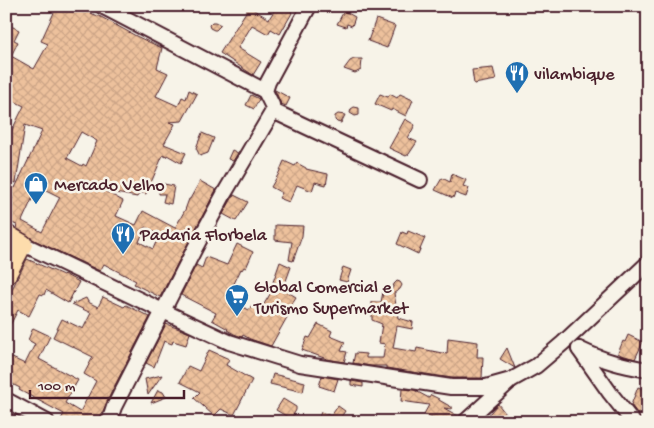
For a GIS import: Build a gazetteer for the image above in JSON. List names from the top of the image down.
{
  "places": {
    "restaurant": ["vilambique", "Padaria Florbela"],
    "shop": ["Mercado Velho"],
    "supermarket": ["Global Comercial e Turismo Supermarket"]
  },
  "scale_bar": "100 m"
}
